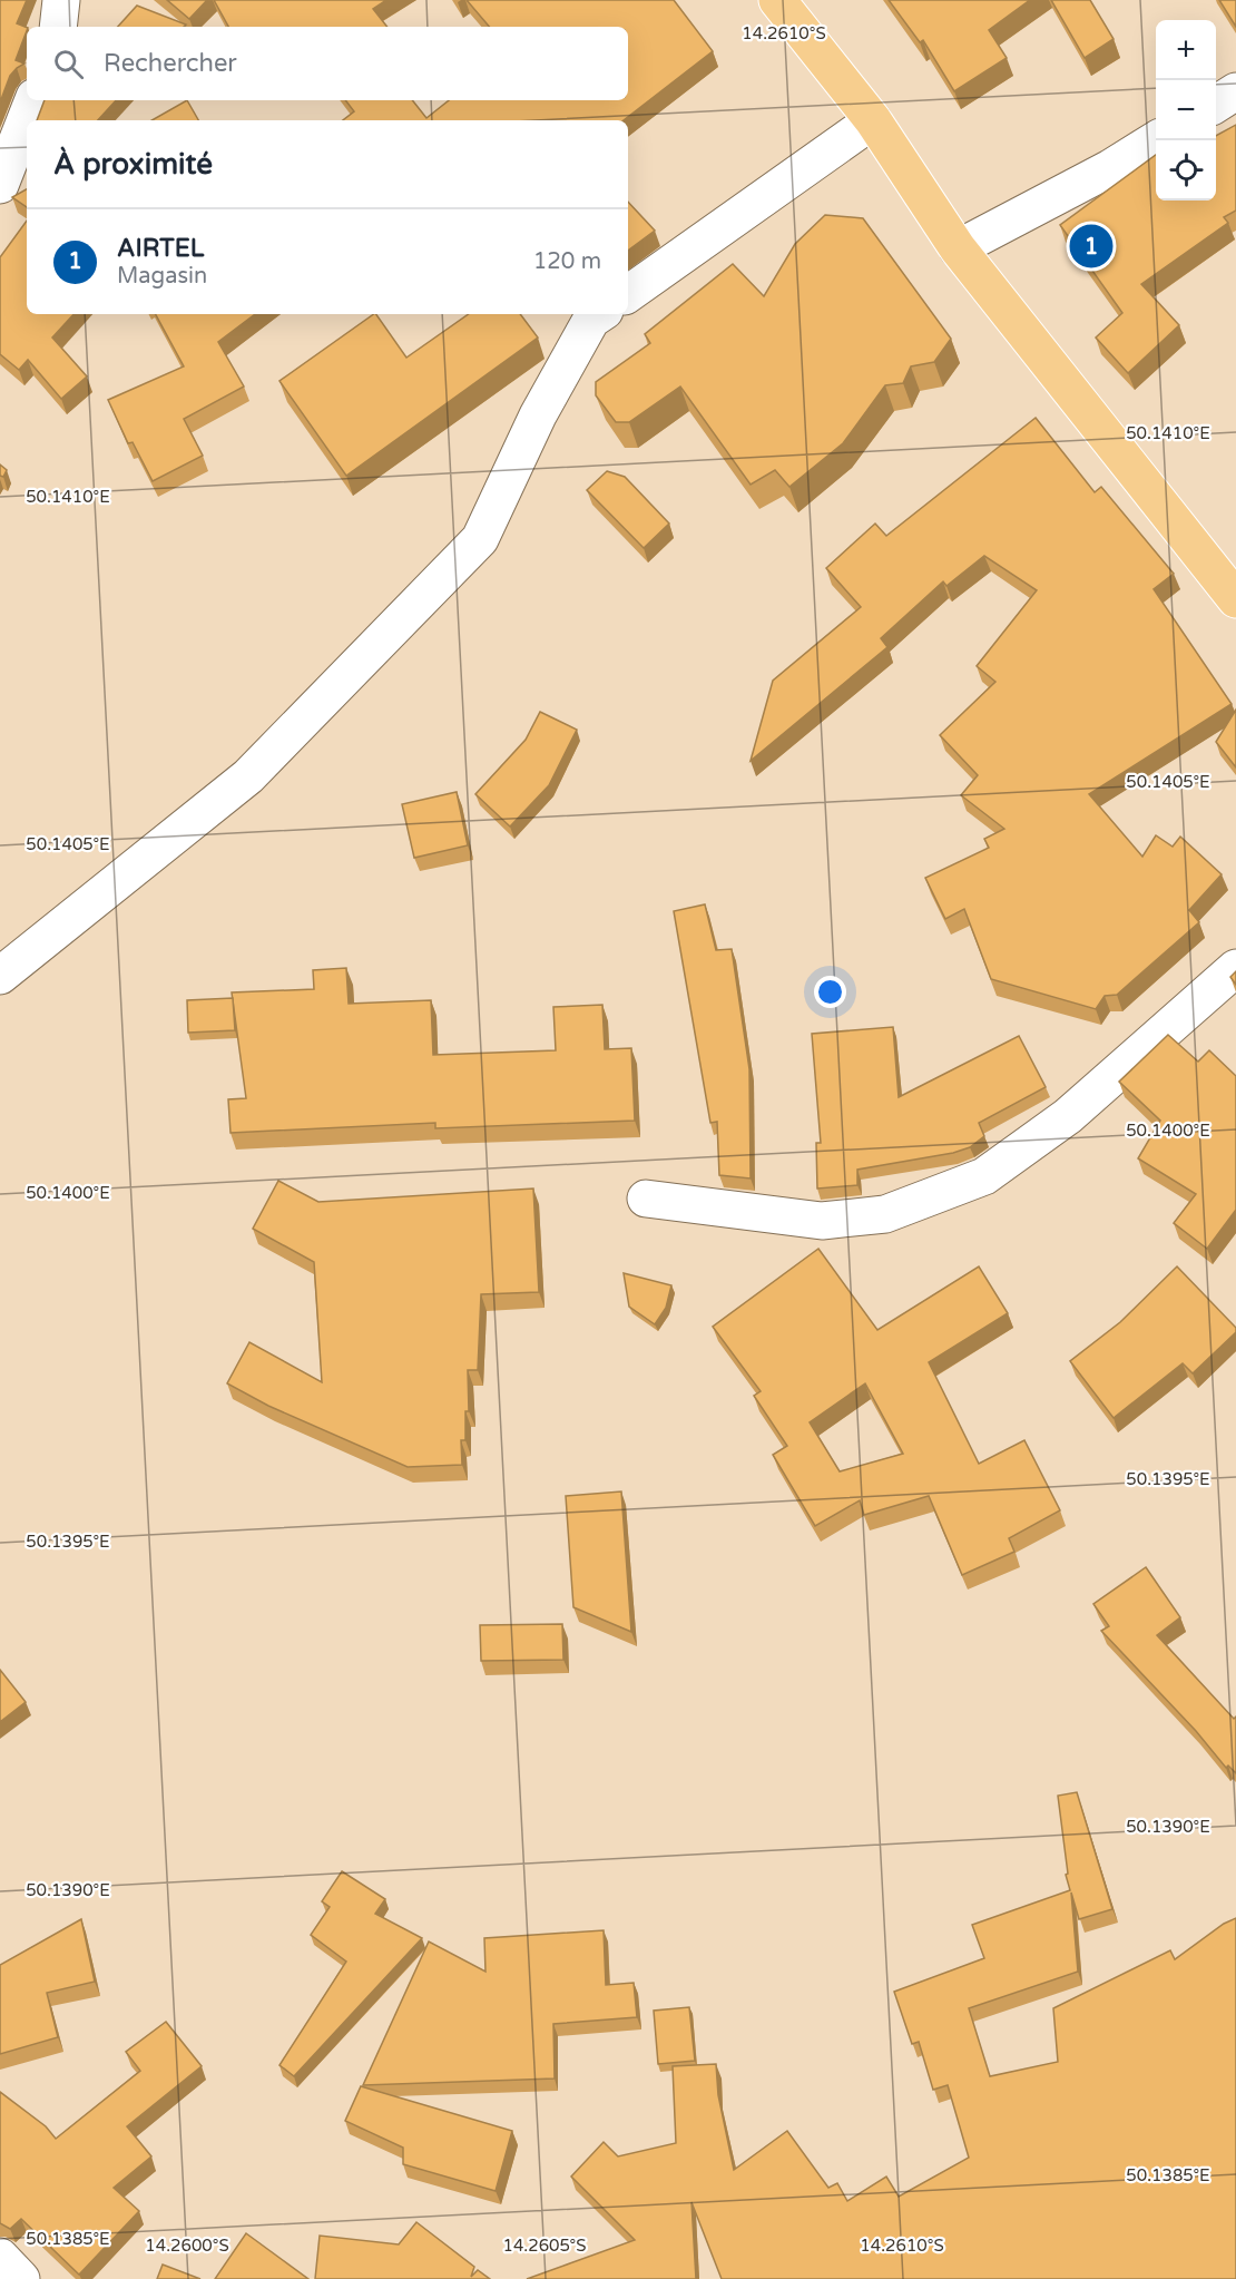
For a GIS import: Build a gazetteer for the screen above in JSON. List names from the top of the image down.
{
  "page": {
    "map_buttons": ["+", "−"],
    "search": "Rechercher",
    "heading": "À proximité",
    "list": [
      {
        "mark": "1",
        "name": "AIRTEL",
        "note": "Magasin",
        "value": "120 m"
      }
    ],
    "pins": "1"
  },
  "coordinates": [
    "14.2610°S",
    "50.1410°E",
    "50.1405°E",
    "50.1400°E",
    "50.1395°E",
    "50.1390°E",
    "50.1385°E",
    "14.2600°S",
    "14.2605°S"
  ]
}
